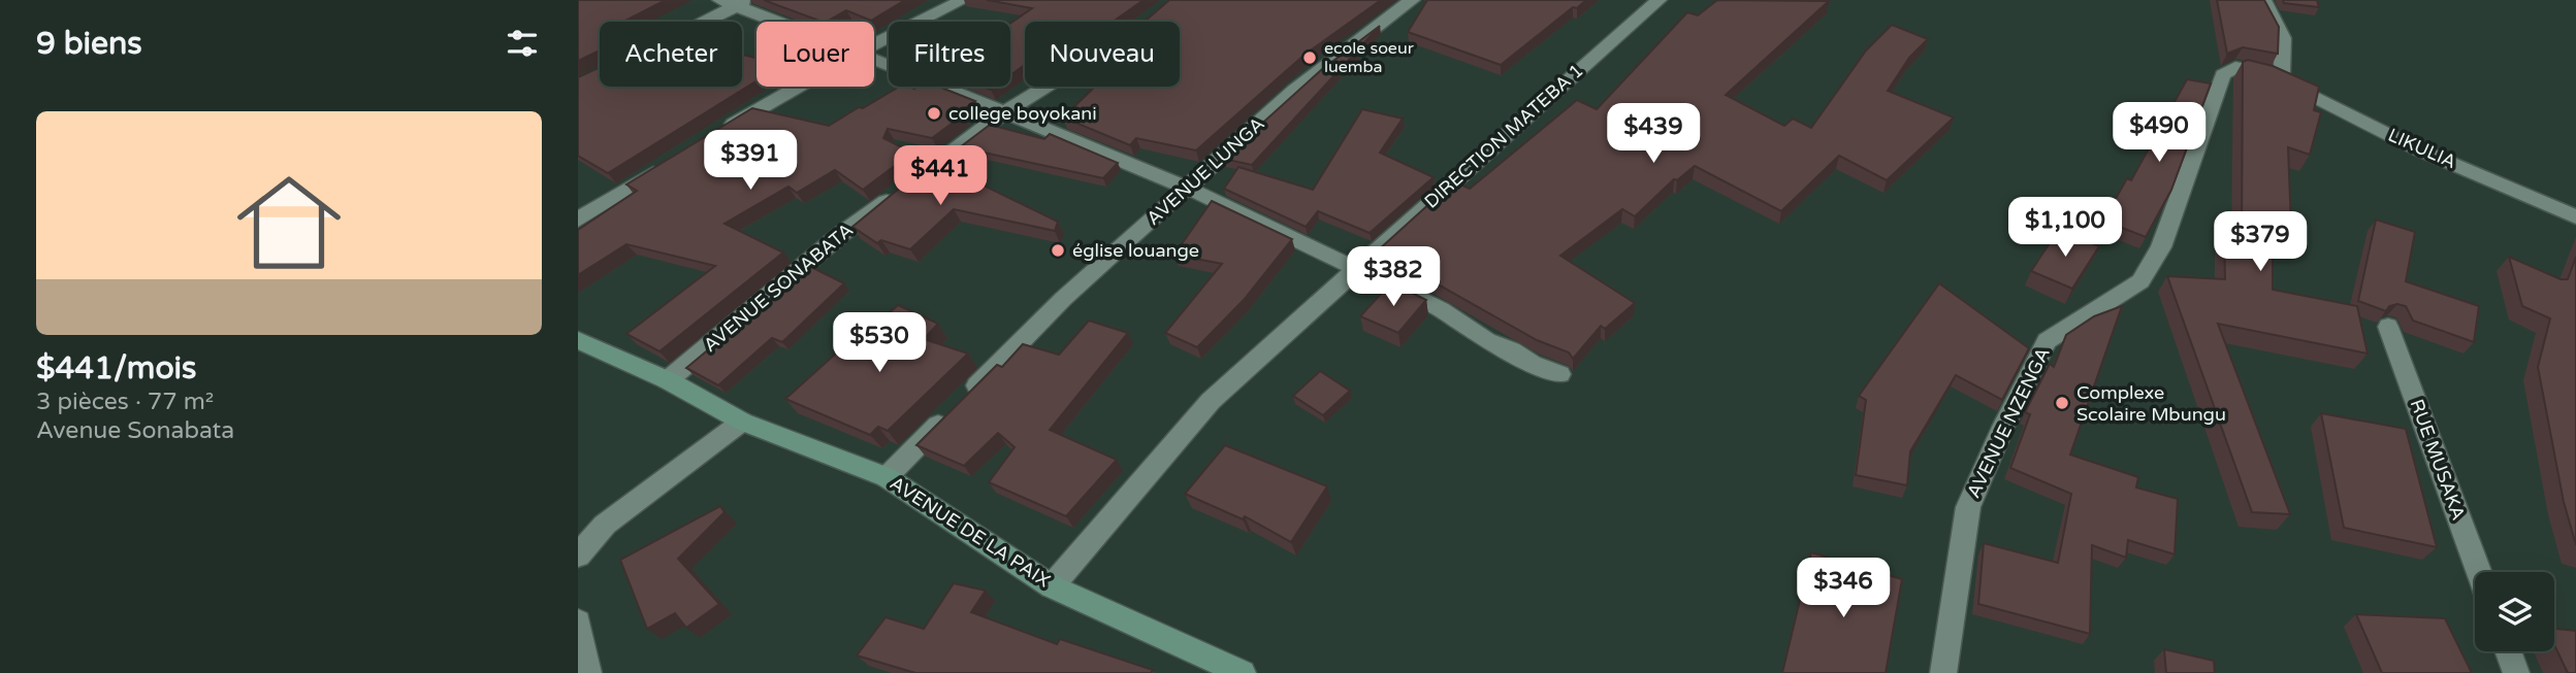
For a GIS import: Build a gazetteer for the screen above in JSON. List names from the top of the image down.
{
  "streets": {
    "street": [
      "DIRECTION MATEBA 1",
      "LIKULIA",
      "AVENUE LUNGA",
      "AVENUE SONABATA",
      "AVENUE NZENGA",
      "RUE MUSAKA",
      "AVENUE DE LA PAIX"
    ]
  },
  "crossings": [
    ["DIRECTION MATEBA 1", "AVENUE DE LA PAIX"],
    ["LIKULIA", "AVENUE NZENGA"],
    ["AVENUE LUNGA", "AVENUE DE LA PAIX"],
    ["AVENUE SONABATA", "AVENUE DE LA PAIX"]
  ],
  "places": [
    "ecole soeur luemba",
    "college boyokani",
    "église louange",
    "Complexe Scolaire Mbungu"
  ],
  "page": {
    "heading": "9 biens",
    "chip": [
      "Acheter",
      "Louer",
      "Filtres",
      "Nouveau"
    ],
    "list": [
      {
        "name": "$441/mois",
        "note": "3 pièces · 77 m² · Avenue Sonabata"
      }
    ],
    "price": [
      "$490",
      "$439",
      "$391",
      "$441",
      "$1,100",
      "$379",
      "$382",
      "$530",
      "$346"
    ]
  }
}
